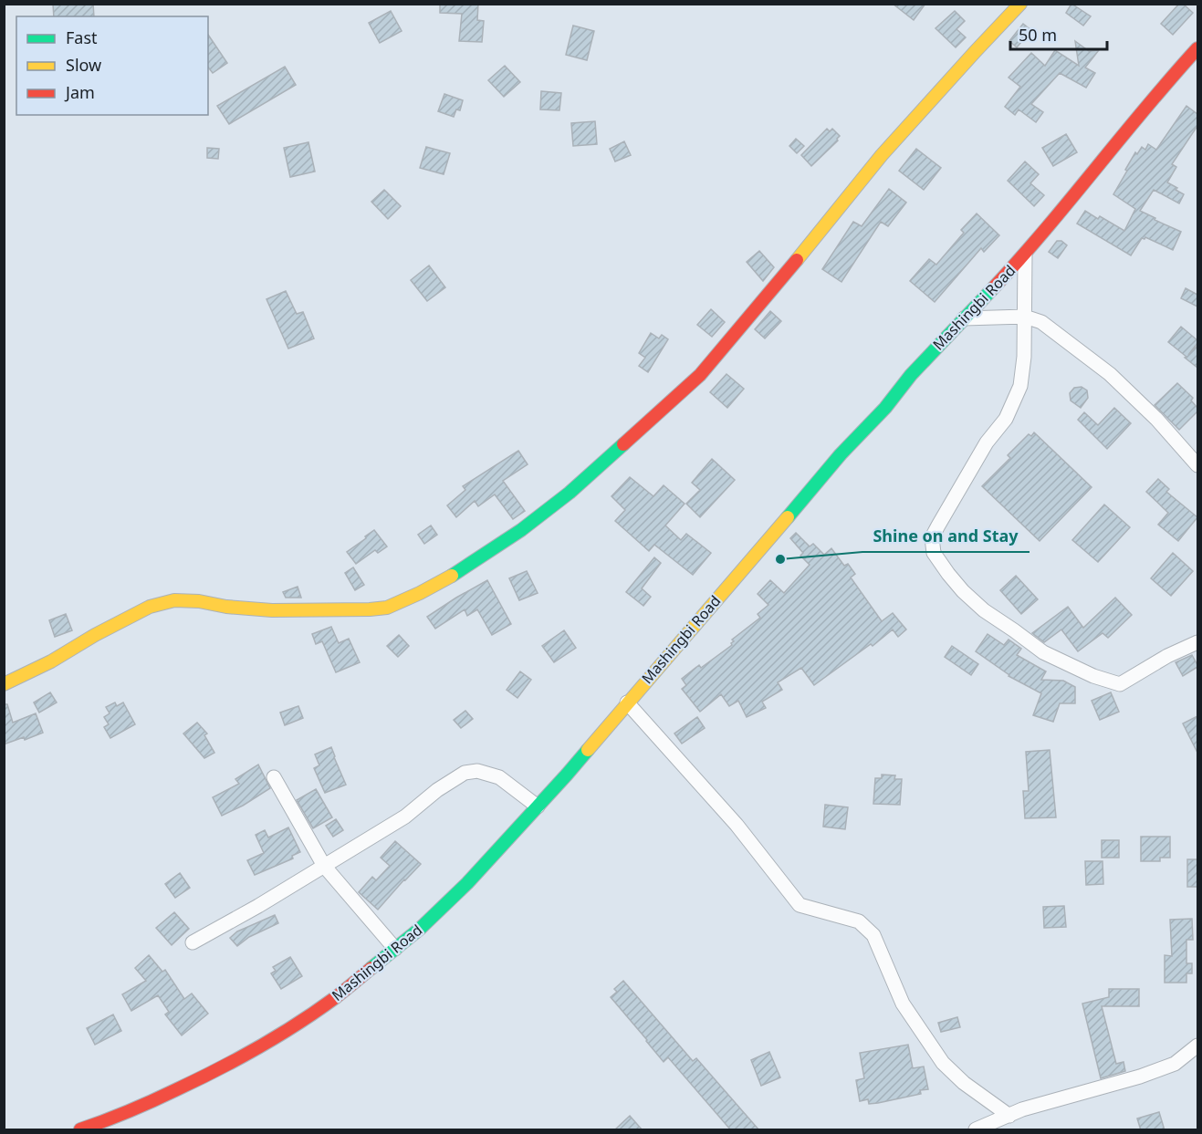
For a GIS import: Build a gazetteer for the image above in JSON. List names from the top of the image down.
{
  "streets": {
    "main road": ["Mashingbi Road"]
  },
  "places": ["Shine on and Stay"],
  "legend": ["Fast", "Slow", "Jam"],
  "scale_bar": "50 m"
}
